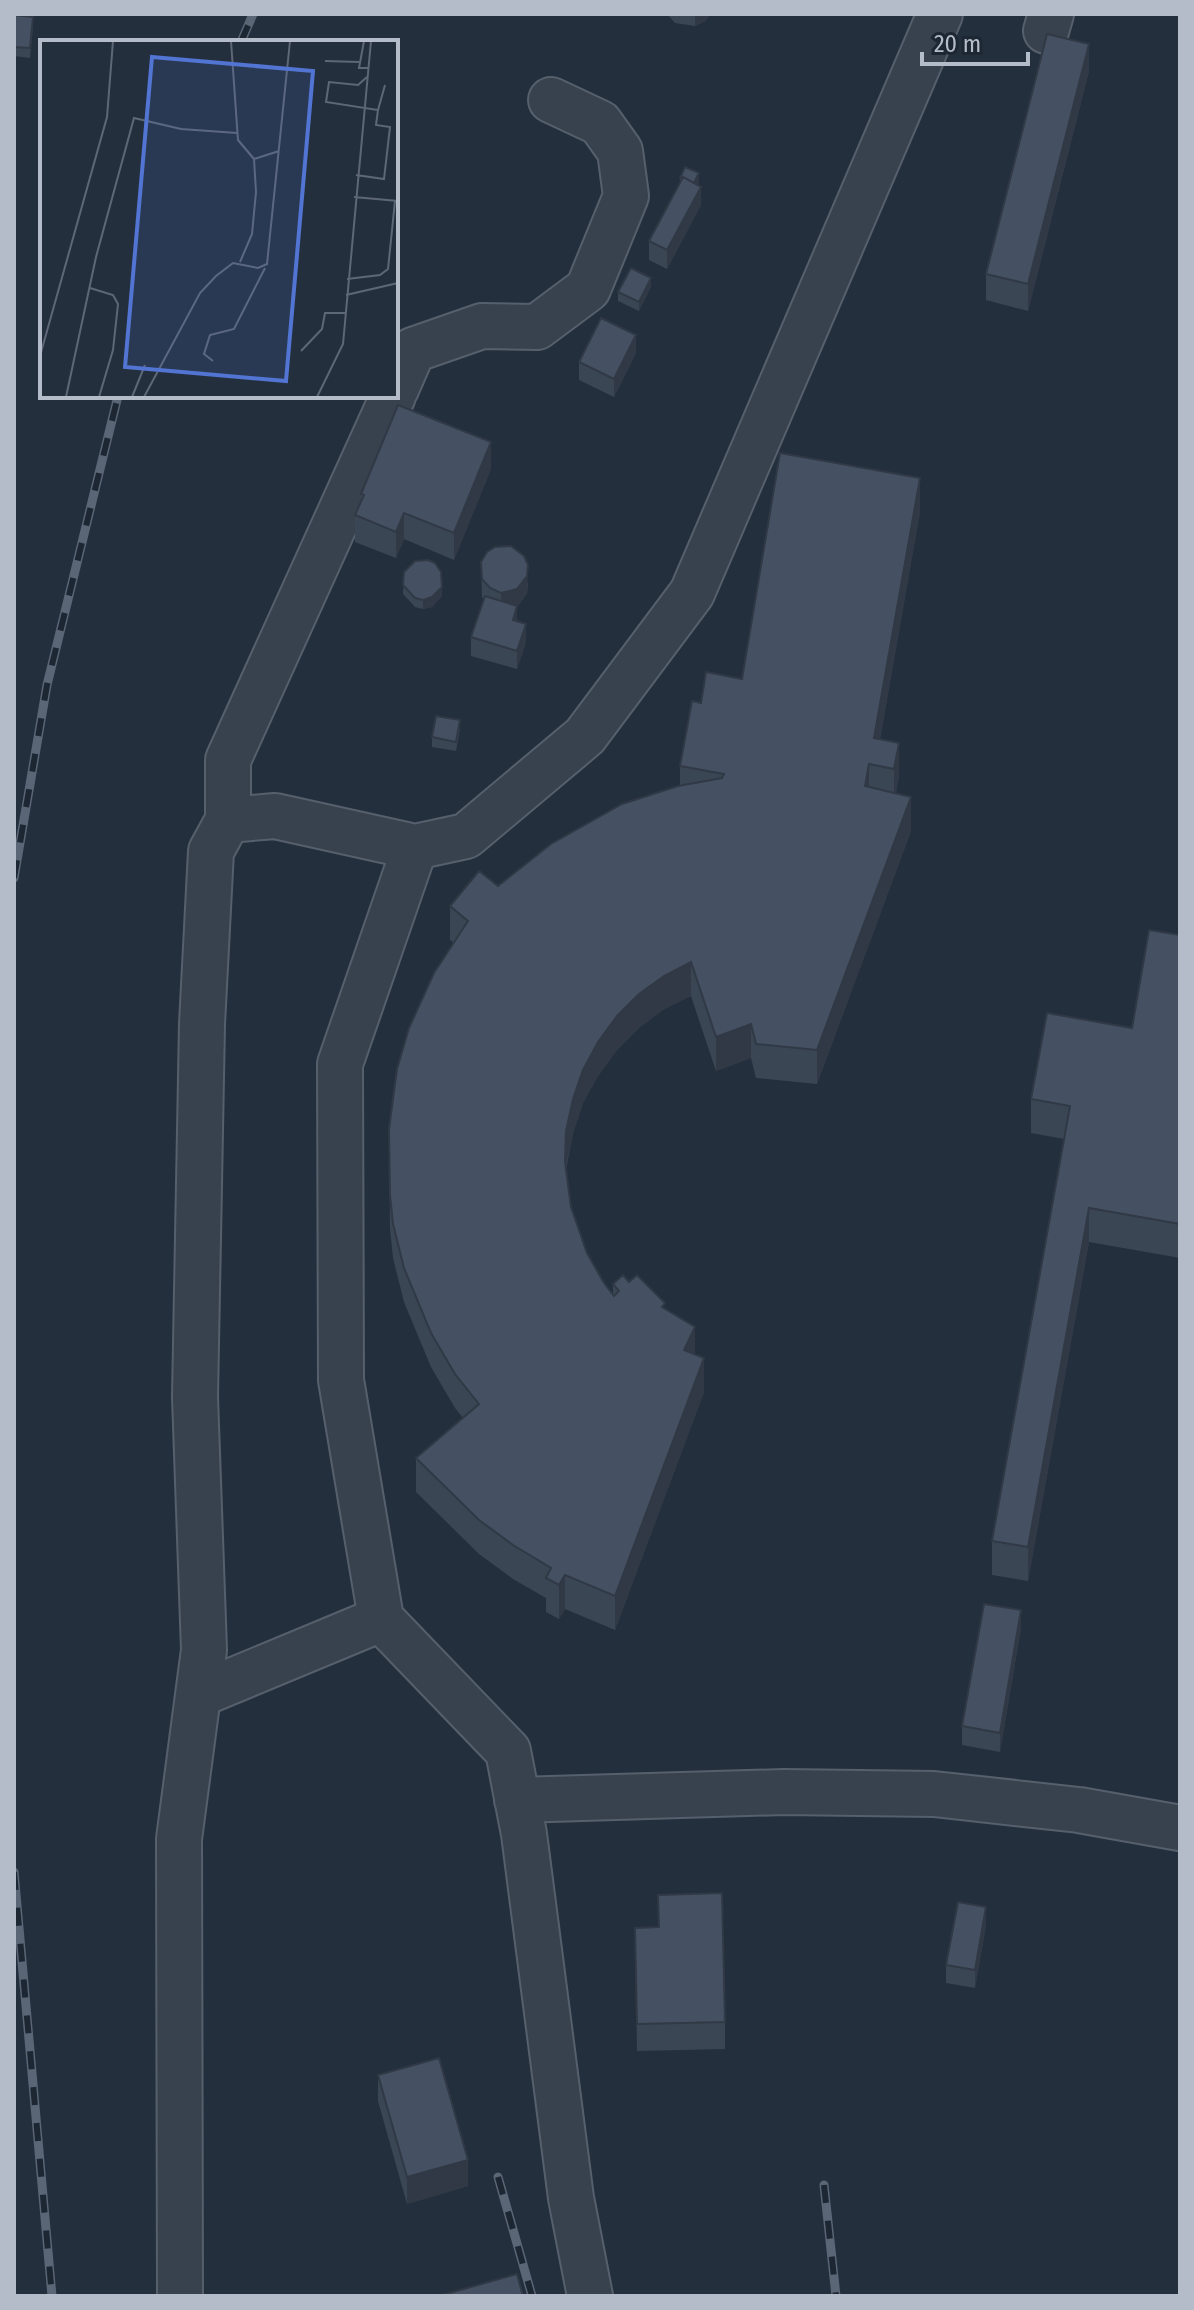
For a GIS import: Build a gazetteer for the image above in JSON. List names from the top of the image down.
{
  "scale_bar": "20 m"
}
